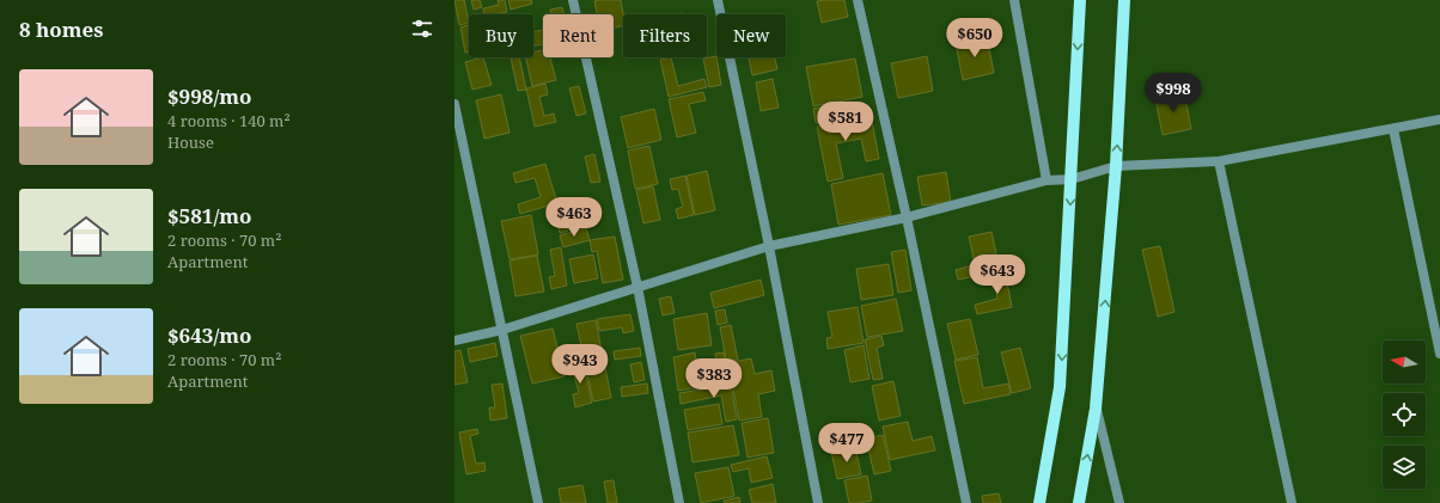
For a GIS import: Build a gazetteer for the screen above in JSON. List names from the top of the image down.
{
  "north": "left",
  "page": {
    "heading": "8 homes",
    "chip": [
      "Buy",
      "Rent",
      "Filters",
      "New"
    ],
    "price": [
      "$650",
      "$998",
      "$581",
      "$463",
      "$643",
      "$943",
      "$383",
      "$477"
    ],
    "list": [
      {
        "name": "$998/mo",
        "note": "4 rooms · 140 m² · House"
      },
      {
        "name": "$581/mo",
        "note": "2 rooms · 70 m² · Apartment"
      },
      {
        "name": "$643/mo",
        "note": "2 rooms · 70 m² · Apartment"
      }
    ]
  }
}
